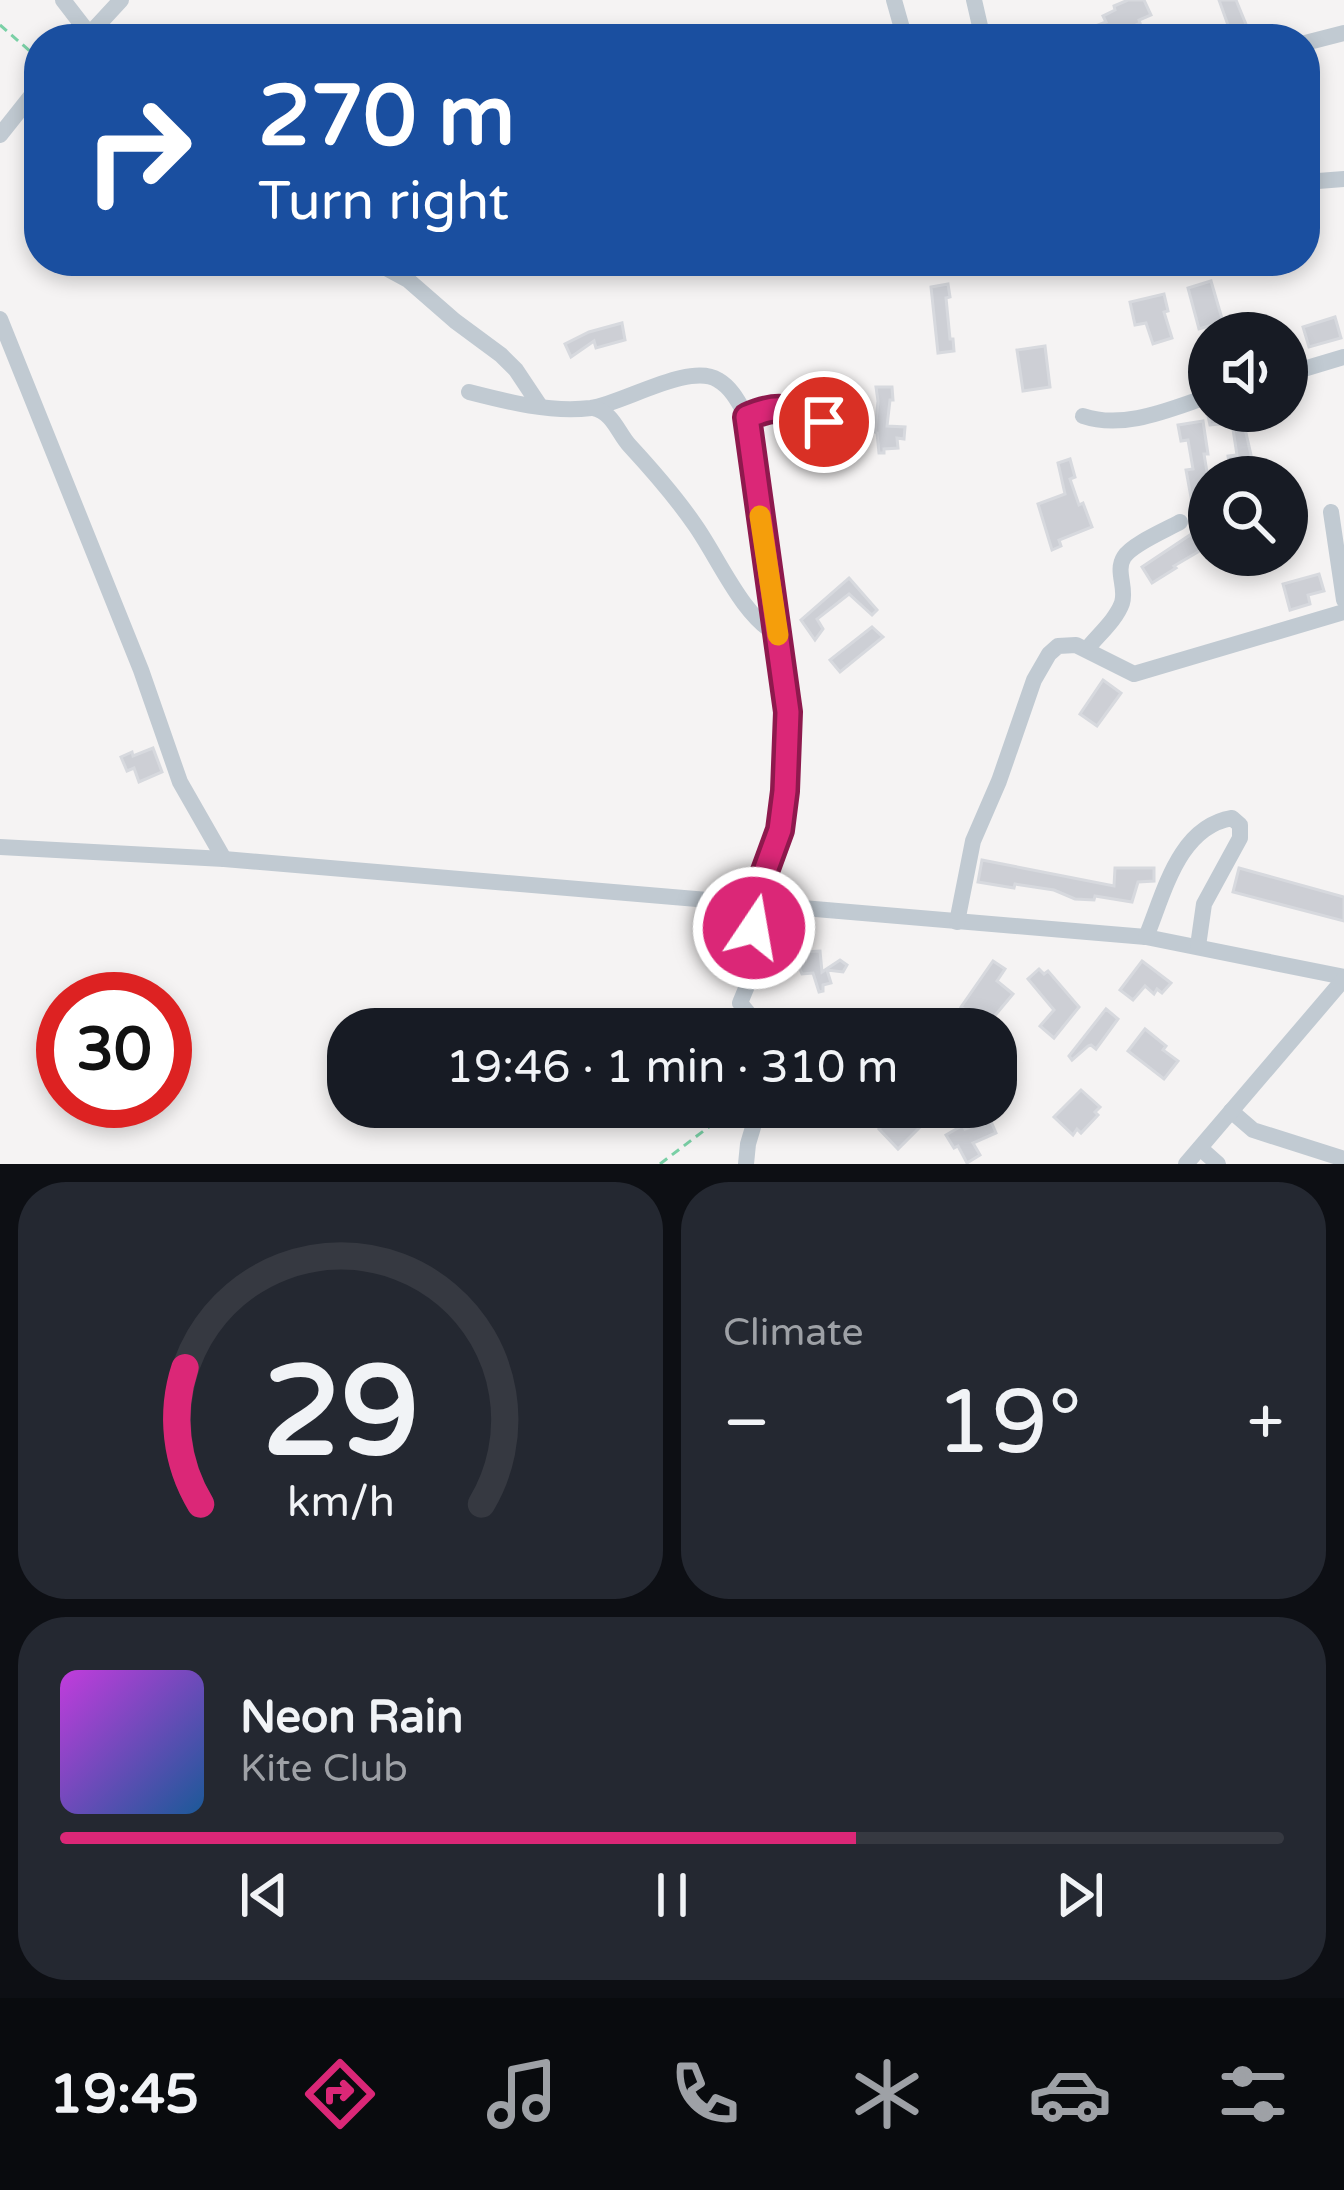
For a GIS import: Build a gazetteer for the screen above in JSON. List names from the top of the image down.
{
  "page": {
    "turn": ["270 m", "Turn right"],
    "limit": "30",
    "trip": "19:46 · 1 min · 310 m",
    "tile": "Climate",
    "heat": ["−", "19°", "+"],
    "song": ["Neon Rain", "Kite Club"],
    "tabs": "19:45",
    "gauge": ["29", "km/h"]
  }
}
